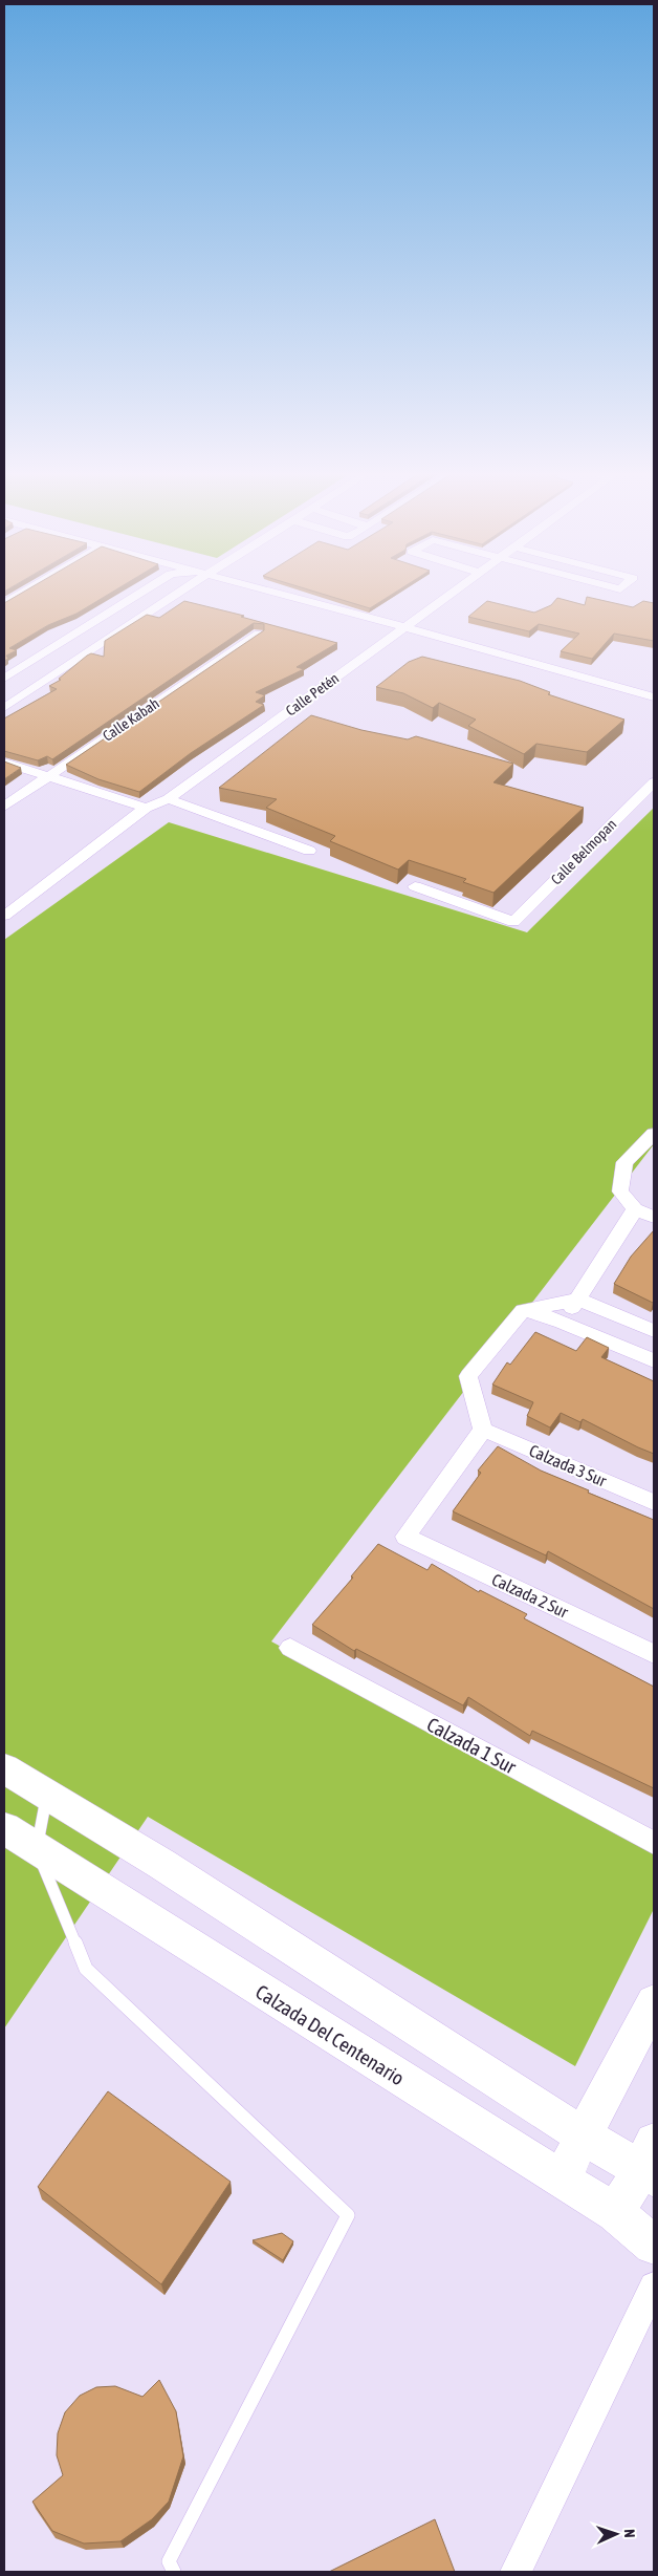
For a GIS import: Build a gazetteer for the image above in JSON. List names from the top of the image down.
{
  "streets": {
    "main road": ["Calzada Del Centenario"],
    "street": [
      "Calle Petén",
      "Calle Kabah",
      "Calle Belmopan",
      "Calzada 3 Sur",
      "Calzada 2 Sur",
      "Calzada 1 Sur"
    ]
  },
  "crossings": [
    ["Calzada 3 Sur", "Calzada 2 Sur"]
  ],
  "north": "right"
}
